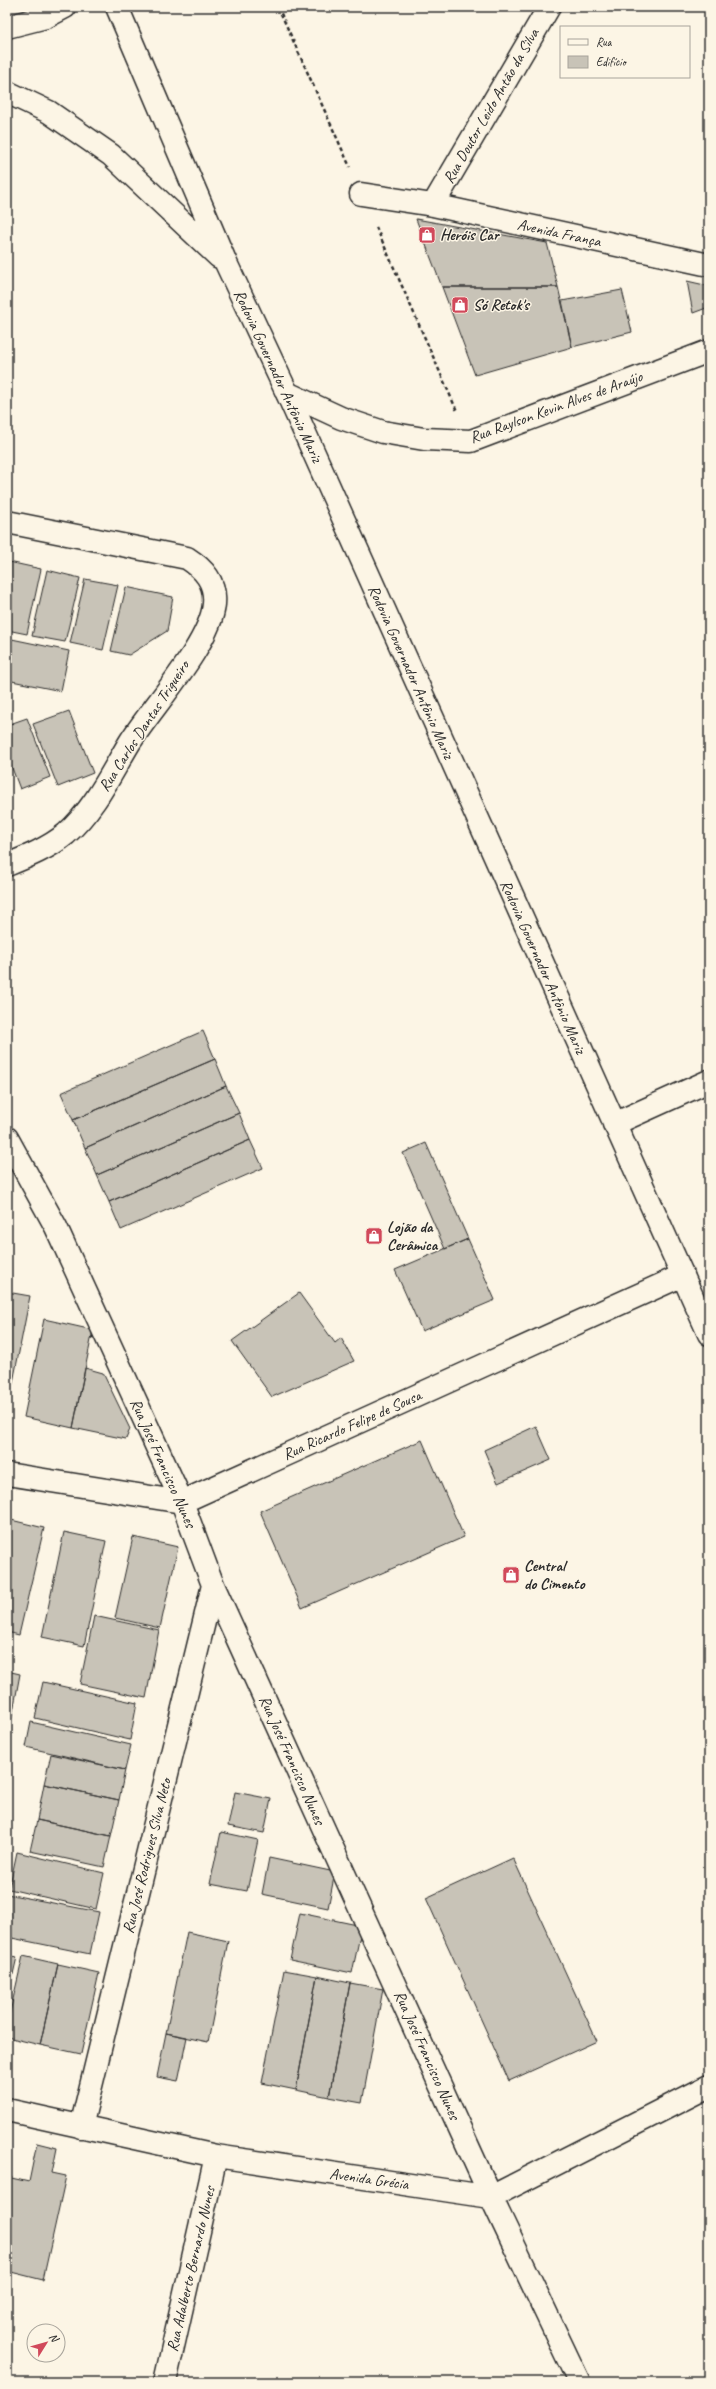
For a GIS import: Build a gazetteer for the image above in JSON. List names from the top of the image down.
{
  "streets": {
    "main road": [
      "Rua Doutor Leido Antão da Silva",
      "Avenida França",
      "Rodovia Governador Antônio Mariz",
      "Rua Raylson Kevin Alves de Araújo",
      "Rua Carlos Dantas Trigueiro",
      "Rua Ricardo Felipe de Sousa",
      "Rua José Francisco Nunes",
      "Rua José Rodrigues Silva Neto",
      "Avenida Grécia",
      "Rua Adalberto Bernardo Nunes"
    ]
  },
  "crossings": [
    ["Rua Doutor Leido Antão da Silva", "Avenida França"],
    ["Rodovia Governador Antônio Mariz", "Rua Raylson Kevin Alves de Araújo"],
    ["Rodovia Governador Antônio Mariz", "Rua Ricardo Felipe de Sousa"],
    ["Rua Ricardo Felipe de Sousa", "Rua José Francisco Nunes"],
    ["Rua José Francisco Nunes", "Rua José Rodrigues Silva Neto"],
    ["Rua José Francisco Nunes", "Avenida Grécia"],
    ["Rua José Rodrigues Silva Neto", "Avenida Grécia"],
    ["Avenida Grécia", "Rua Adalberto Bernardo Nunes"]
  ],
  "places": {
    "shop": [
      "Heróis Car",
      "Só Retok's",
      "Lojão da Cerâmica",
      "Central do Cimento"
    ]
  },
  "legend": ["Rua", "Edifício"],
  "north": "top right"
}
